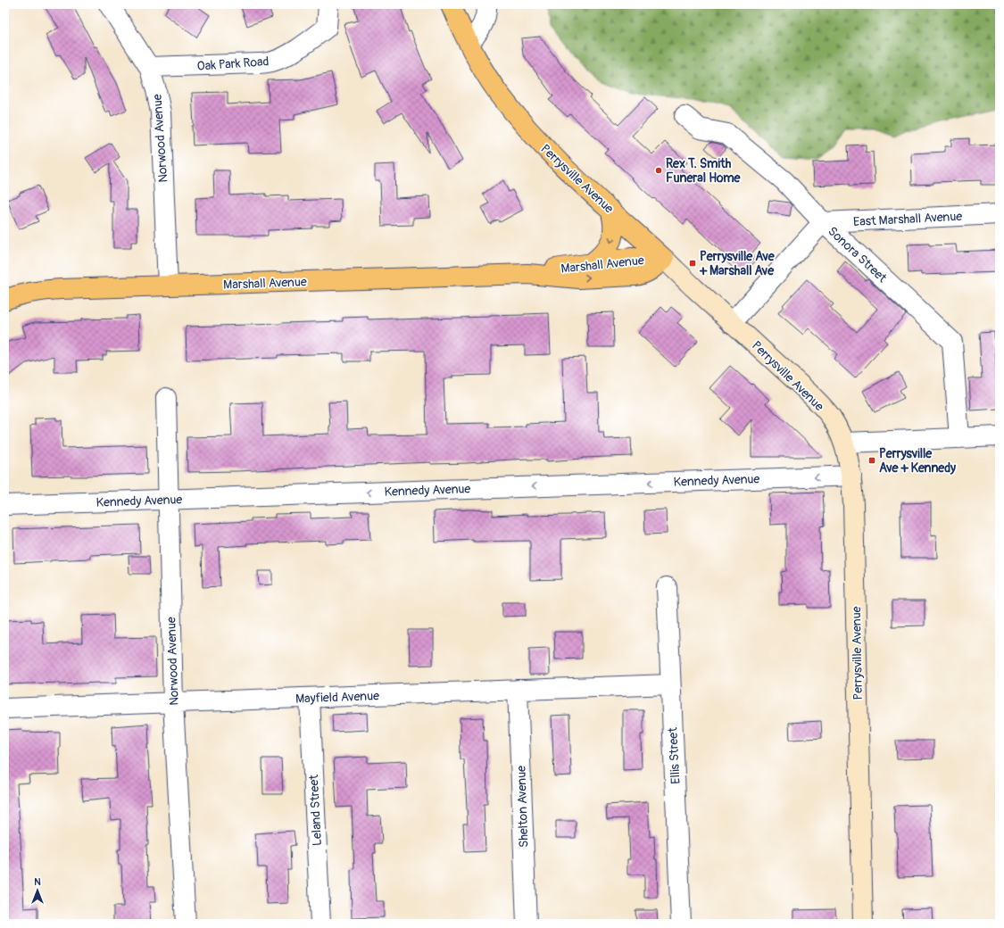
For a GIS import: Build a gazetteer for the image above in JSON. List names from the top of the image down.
{
  "streets": {
    "main road": ["Perrysville Avenue", "Marshall Avenue"],
    "street": [
      "Oak Park Road",
      "Norwood Avenue",
      "East Marshall Avenue",
      "Sonora Street",
      "Kennedy Avenue",
      "Mayfield Avenue",
      "Ellis Street",
      "Shelton Avenue",
      "Leland Street"
    ]
  },
  "crossings": [
    ["Oak Park Road", "Norwood Avenue"],
    ["Norwood Avenue", "Marshall Avenue"],
    ["Norwood Avenue", "Kennedy Avenue"],
    ["Norwood Avenue", "Mayfield Avenue"],
    ["Perrysville Avenue", "Marshall Avenue"],
    ["Perrysville Avenue", "Kennedy Avenue"],
    ["East Marshall Avenue", "Sonora Street"],
    ["Mayfield Avenue", "Ellis Street"],
    ["Mayfield Avenue", "Shelton Avenue"],
    ["Mayfield Avenue", "Leland Street"]
  ],
  "one_way": ["Kennedy Avenue"],
  "places": {
    "other": ["Rex T. Smith Funeral Home"],
    "transit": ["Perrysville Ave + Marshall Ave", "Perrysville Ave + Kennedy"]
  },
  "north": "top"
}
